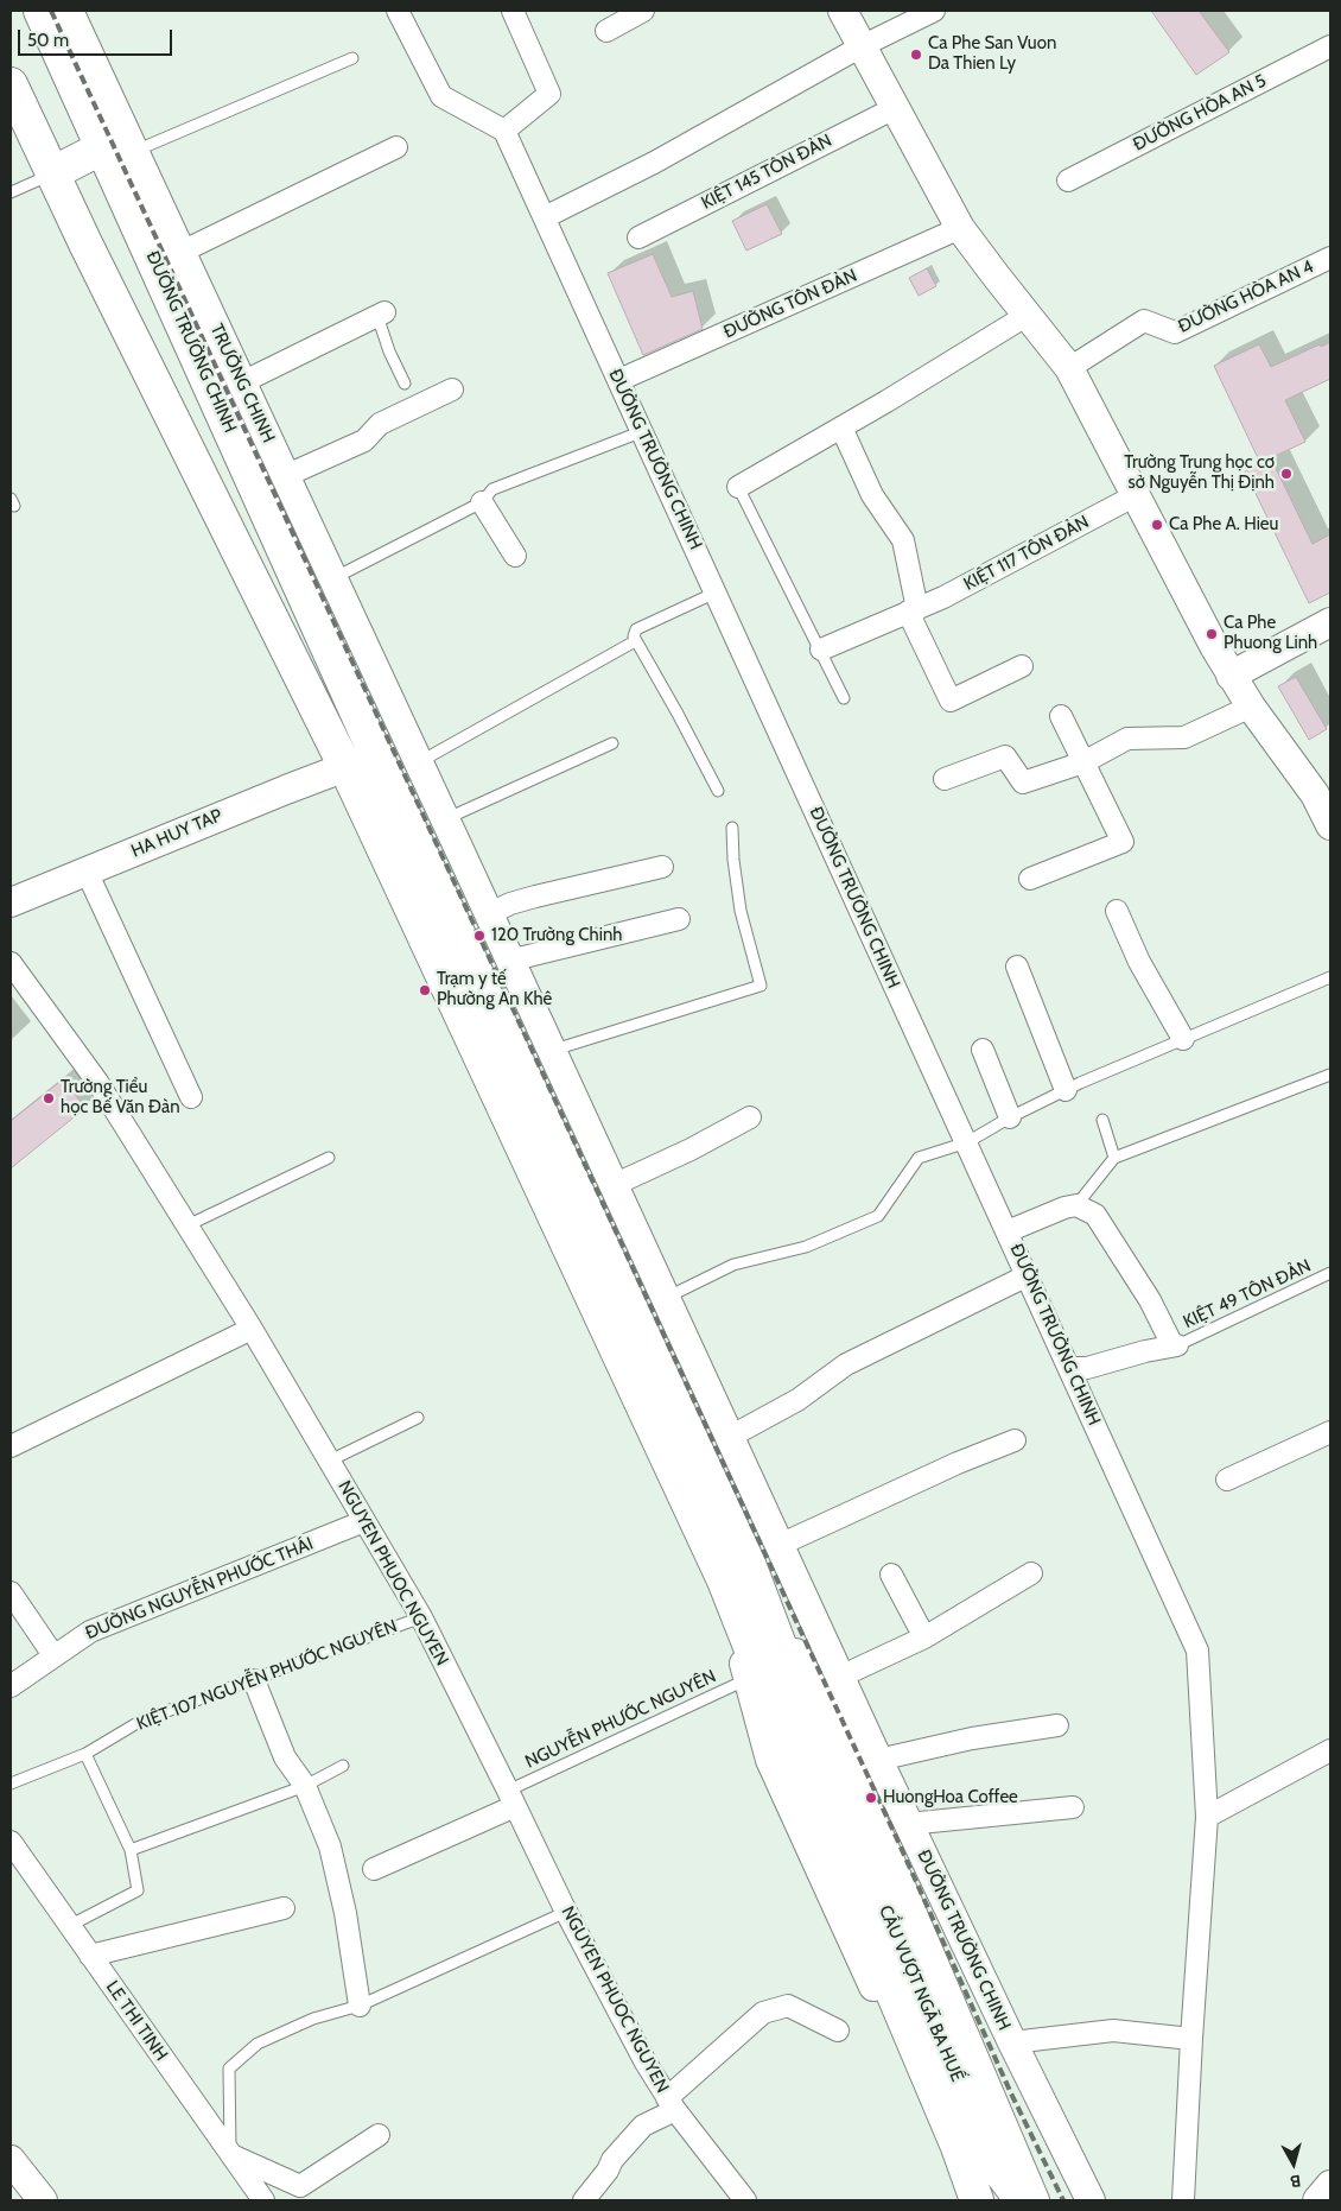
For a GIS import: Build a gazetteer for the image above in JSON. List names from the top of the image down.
{
  "streets": {
    "highway": ["ĐƯỜNG TRƯỜNG CHINH", "CẦU VƯỢT NGÃ BA HUẾ"],
    "street": [
      "ĐƯỜNG HÒA AN 5",
      "KIỆT 145 TÔN ĐẢN",
      "ĐƯỜNG HÒA AN 4",
      "ĐƯỜNG TÔN ĐẢN",
      "TRƯỜNG CHINH",
      "KIỆT 117 TÔN ĐẢN",
      "HA HUY TAP",
      "NGUYEN PHUOC NGUYEN",
      "ĐƯỜNG NGUYỄN PHƯỚC THÁI",
      "LE THI TINH"
    ],
    "lane": ["KIỆT 49 TÔN ĐẢN", "KIỆT 107 NGUYỄN PHƯỚC NGUYÊN", "NGUYỄN PHƯỚC NGUYÊN"]
  },
  "crossings": [
    ["ĐƯỜNG TÔN ĐẢN", "ĐƯỜNG TRƯỜNG CHINH"],
    ["ĐƯỜNG TRƯỜNG CHINH", "TRƯỜNG CHINH"],
    ["ĐƯỜNG TRƯỜNG CHINH", "HA HUY TAP"],
    ["ĐƯỜNG TRƯỜNG CHINH", "CẦU VƯỢT NGÃ BA HUẾ"],
    ["NGUYEN PHUOC NGUYEN", "ĐƯỜNG NGUYỄN PHƯỚC THÁI"],
    ["NGUYEN PHUOC NGUYEN", "KIỆT 107 NGUYỄN PHƯỚC NGUYÊN"],
    ["NGUYEN PHUOC NGUYEN", "NGUYỄN PHƯỚC NGUYÊN"]
  ],
  "places": [
    "Ca Phe San Vuon Da Thien Ly",
    "Trường Trung học cơ sở Nguyễn Thị Định",
    "Ca Phe A. Hieu",
    "Ca Phe Phuong Linh",
    "120 Trường Chinh",
    "Trạm y tế Phường An Khê",
    "Trường Tiểu học Bế Văn Đàn",
    "HuongHoa Coffee"
  ],
  "scale_bar": "50 m",
  "north": "bottom"
}
